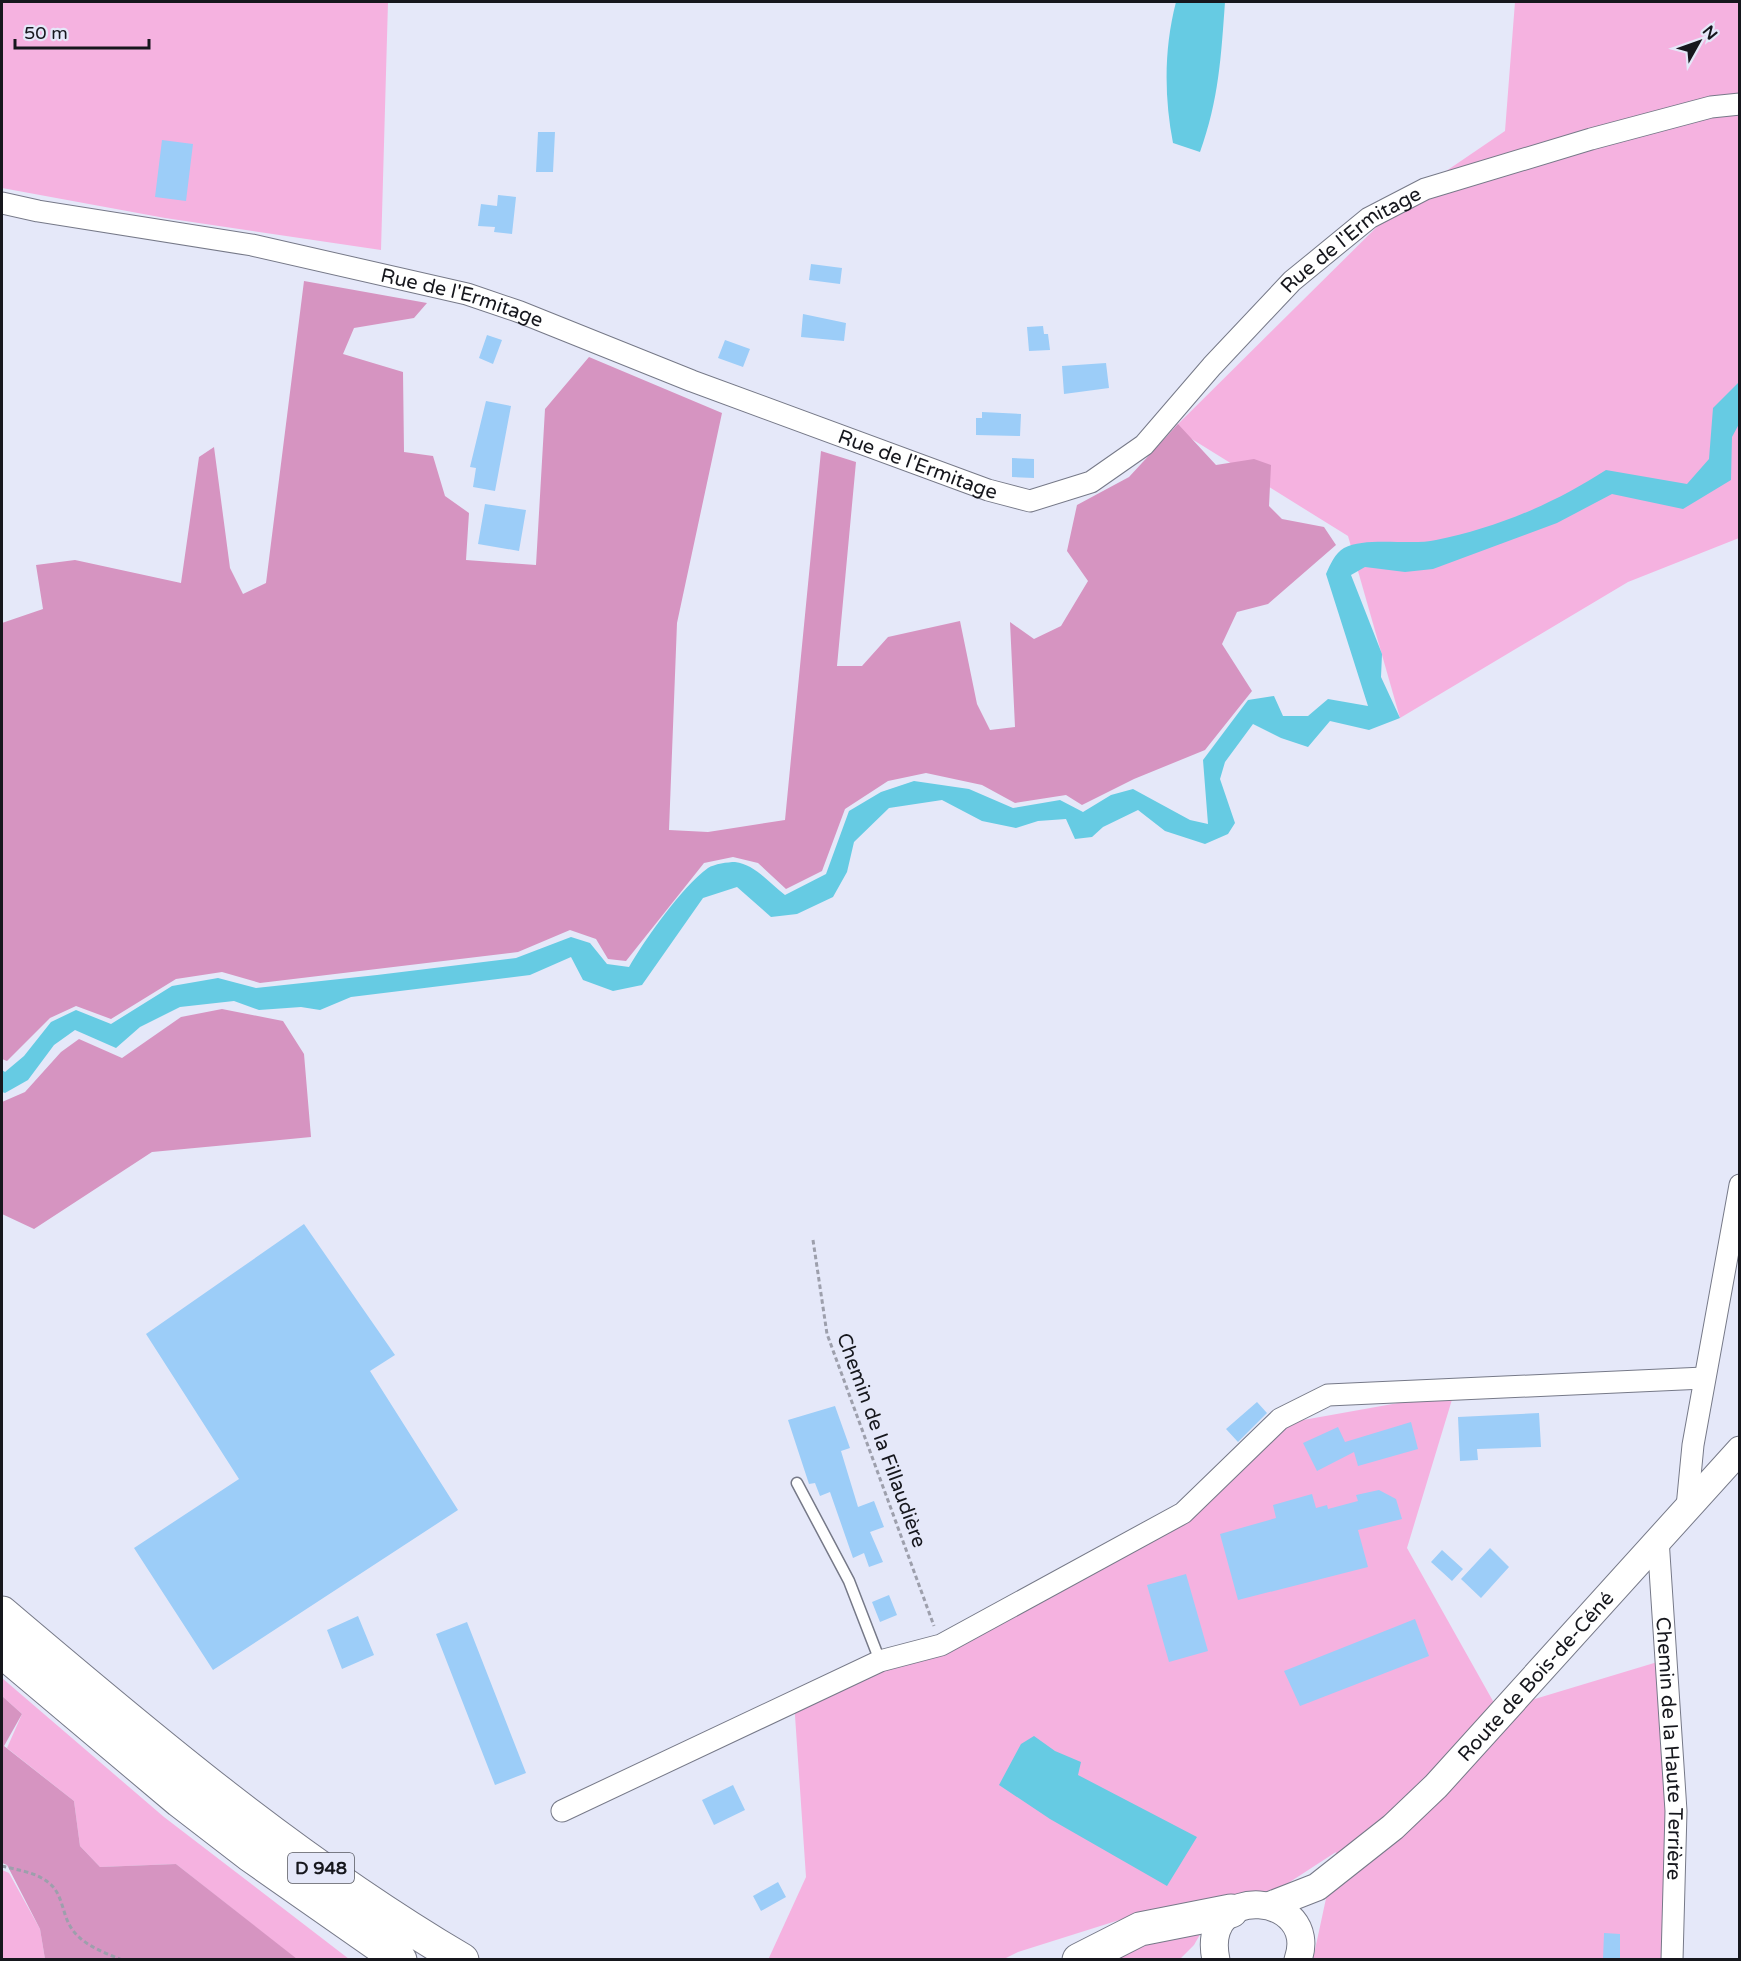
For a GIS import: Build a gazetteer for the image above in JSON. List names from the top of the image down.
{
  "streets": {
    "highway": ["D 948"],
    "street": ["Rue de l'Ermitage", "Route de Bois-de-Céné", "Chemin de la Haute Terrière"],
    "path": ["Chemin de la Fillaudière"]
  },
  "crossings": [
    ["Route de Bois-de-Céné", "Chemin de la Haute Terrière"]
  ],
  "scale_bar": "50 m",
  "north": "top right"
}
